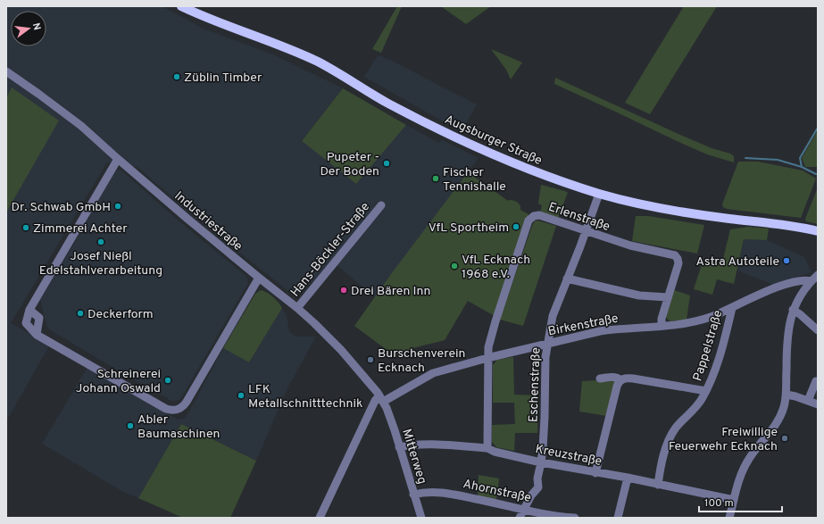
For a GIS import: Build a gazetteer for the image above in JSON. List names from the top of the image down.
{
  "streets": {
    "main road": ["Augsburger Straße"],
    "street": [
      "Erlenstraße",
      "Industriestraße",
      "Hans-Böckler-Straße",
      "Birkenstraße",
      "Pappelstraße",
      "Eschenstraße",
      "Kreuzstraße",
      "Mitterweg",
      "Ahornstraße"
    ]
  },
  "crossings": [
    ["Augsburger Straße", "Eschenstraße"],
    ["Erlenstraße", "Birkenstraße"],
    ["Erlenstraße", "Eschenstraße"],
    ["Erlenstraße", "Kreuzstraße"],
    ["Industriestraße", "Hans-Böckler-Straße"],
    ["Industriestraße", "Birkenstraße"],
    ["Industriestraße", "Mitterweg"],
    ["Birkenstraße", "Pappelstraße"],
    ["Birkenstraße", "Eschenstraße"],
    ["Birkenstraße", "Mitterweg"],
    ["Pappelstraße", "Kreuzstraße"],
    ["Eschenstraße", "Kreuzstraße"],
    ["Eschenstraße", "Ahornstraße"],
    ["Kreuzstraße", "Mitterweg"],
    ["Mitterweg", "Ahornstraße"]
  ],
  "places": [
    "Züblin Timber",
    "Pupeter - Der Boden",
    "Fischer Tennishalle",
    "Dr. Schwab GmbH",
    "VfL Sportheim",
    "Zimmerei Achter",
    "Josef Nießl Edelstahlverarbeitung",
    "Astra Autoteile",
    "VfL Ecknach 1968 e.V.",
    "Drei Bären Inn",
    "Deckerform",
    "Burschenverein Ecknach",
    "Schreinerei Johann Oswald",
    "LFK Metallschnitttechnik",
    "Abler Baumaschinen",
    "Freiwillige Feuerwehr Ecknach"
  ],
  "scale_bar": "100 m",
  "north": "right"
}
